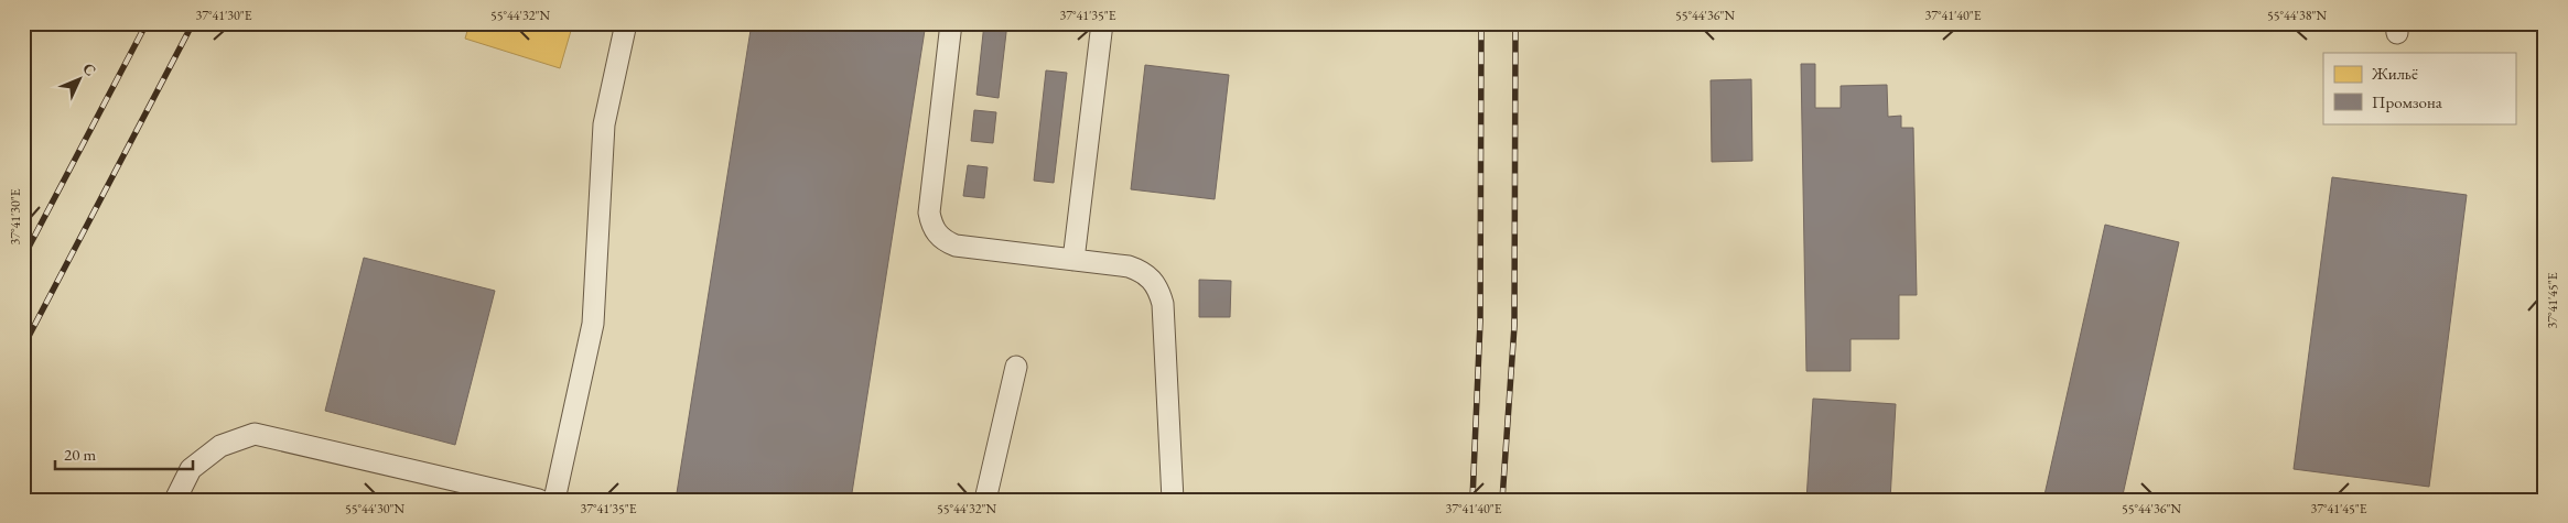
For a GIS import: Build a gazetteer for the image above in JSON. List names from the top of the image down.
{
  "legend": ["Жильё", "Промзона"],
  "scale_bar": "20 m",
  "north": "top right",
  "coordinates": [
    "37°41'30\"E",
    "55°44'32\"N",
    "37°41'35\"E",
    "55°44'36\"N",
    "37°41'40\"E",
    "55°44'38\"N",
    "37°41'45\"E",
    "55°44'30\"N"
  ]
}
